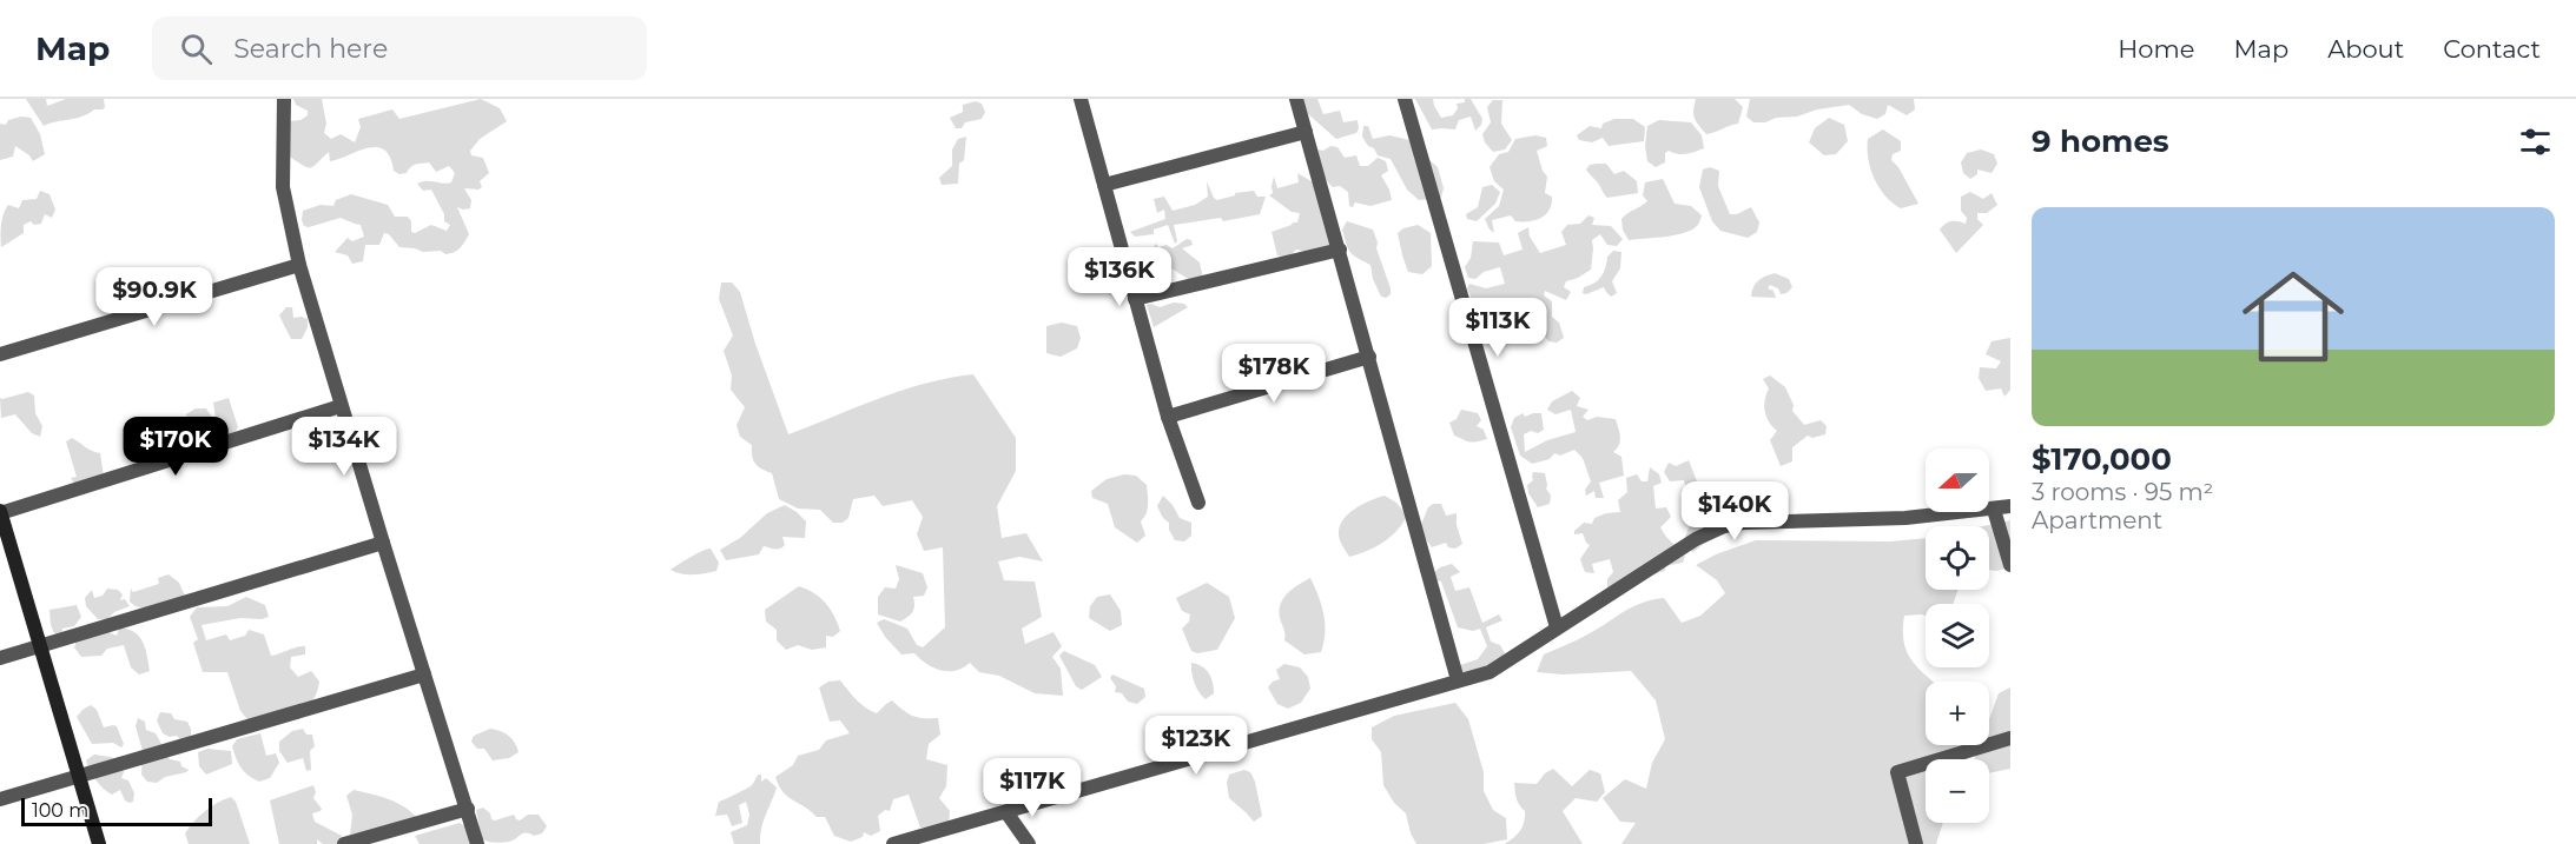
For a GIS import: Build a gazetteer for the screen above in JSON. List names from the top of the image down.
{
  "scale_bar": "100 m",
  "north": "left",
  "page": {
    "header": "Map",
    "search": "Search here",
    "nav": [
      "Home",
      "Map",
      "About",
      "Contact"
    ],
    "heading": "9 homes",
    "list": [
      {
        "name": "$170,000",
        "note": "3 rooms · 95 m² · Apartment"
      }
    ],
    "price": [
      "$136K",
      "$90.9K",
      "$113K",
      "$178K",
      "$170K",
      "$134K",
      "$140K",
      "$123K",
      "$117K"
    ],
    "map_buttons": ["+", "−"],
    "scale": "100 m"
  }
}
